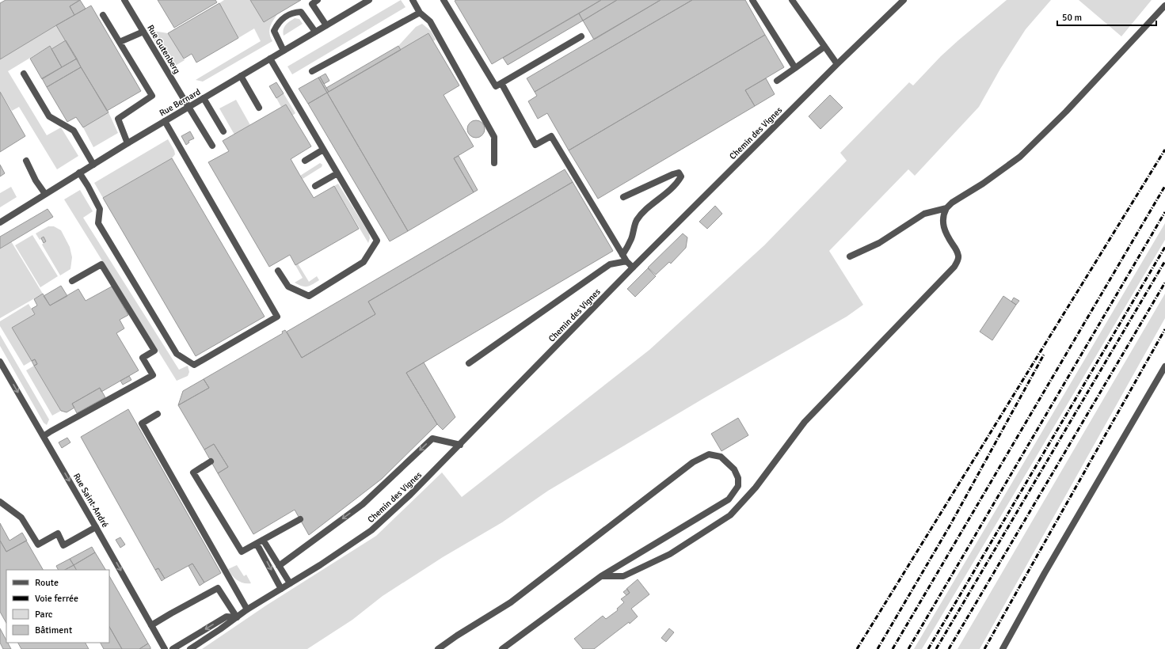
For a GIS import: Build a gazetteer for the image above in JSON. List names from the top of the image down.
{
  "streets": {
    "street": [
      "Rue Gutenberg",
      "Rue Bernard",
      "Chemin des Vignes",
      "Rue Saint-André"
    ]
  },
  "crossings": [
    ["Rue Gutenberg", "Rue Bernard"]
  ],
  "one_way": ["Rue Saint-André"],
  "legend": [
    "Route",
    "Voie ferrée",
    "Parc",
    "Bâtiment"
  ],
  "scale_bar": "50 m"
}
